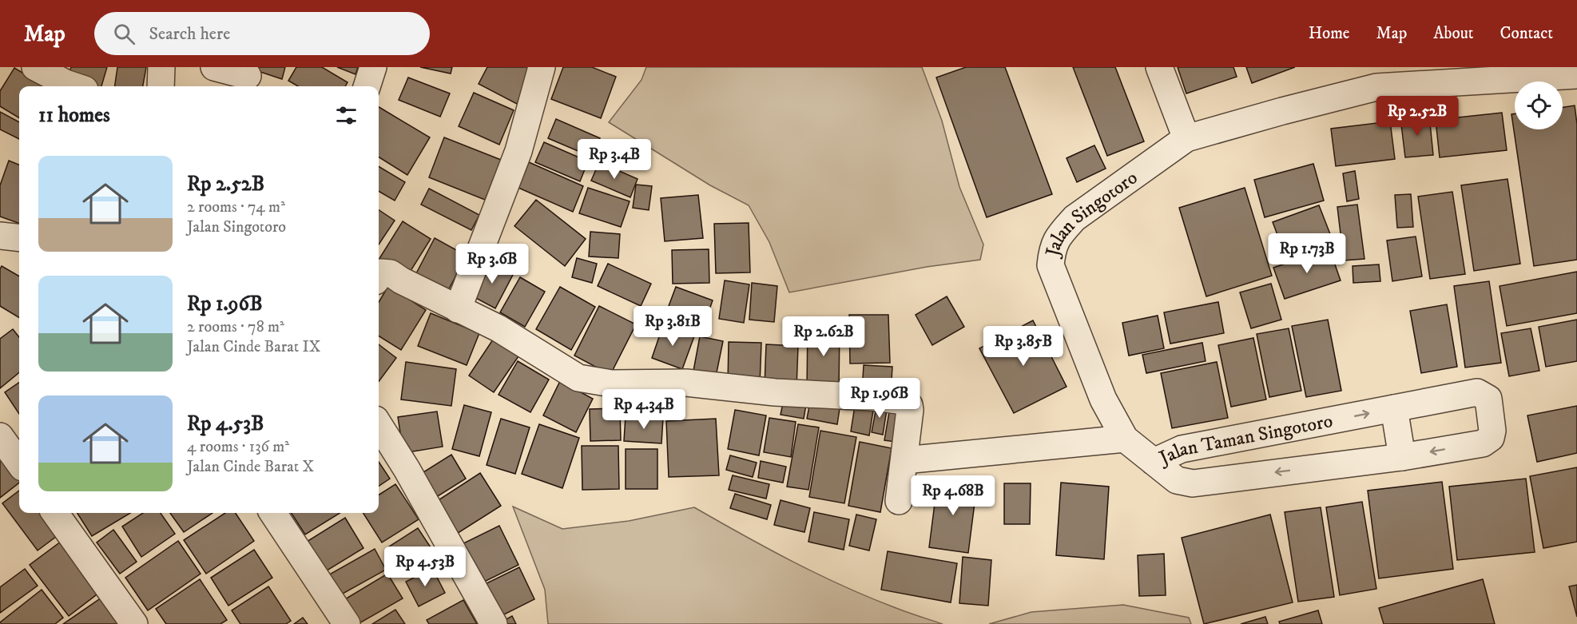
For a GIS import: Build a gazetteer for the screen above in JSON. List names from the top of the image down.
{
  "streets": {
    "street": ["Jalan Singotoro", "Jalan Taman Singotoro"]
  },
  "crossings": [
    ["Jalan Singotoro", "Jalan Taman Singotoro"]
  ],
  "page": {
    "header": "Map",
    "search": "Search here",
    "nav": [
      "Home",
      "Map",
      "About",
      "Contact"
    ],
    "heading": "11 homes",
    "price": [
      "Rp 2.52B",
      "Rp 3.4B",
      "Rp 1.73B",
      "Rp 3.6B",
      "Rp 3.81B",
      "Rp 2.62B",
      "Rp 3.85B",
      "Rp 1.96B",
      "Rp 4.34B",
      "Rp 4.68B",
      "Rp 4.53B"
    ],
    "list": [
      {
        "name": "Rp 2.52B",
        "note": "2 rooms · 74 m² · Jalan Singotoro"
      },
      {
        "name": "Rp 1.96B",
        "note": "2 rooms · 78 m² · Jalan Cinde Barat IX"
      },
      {
        "name": "Rp 4.53B",
        "note": "4 rooms · 136 m² · Jalan Cinde Barat X"
      }
    ]
  }
}
